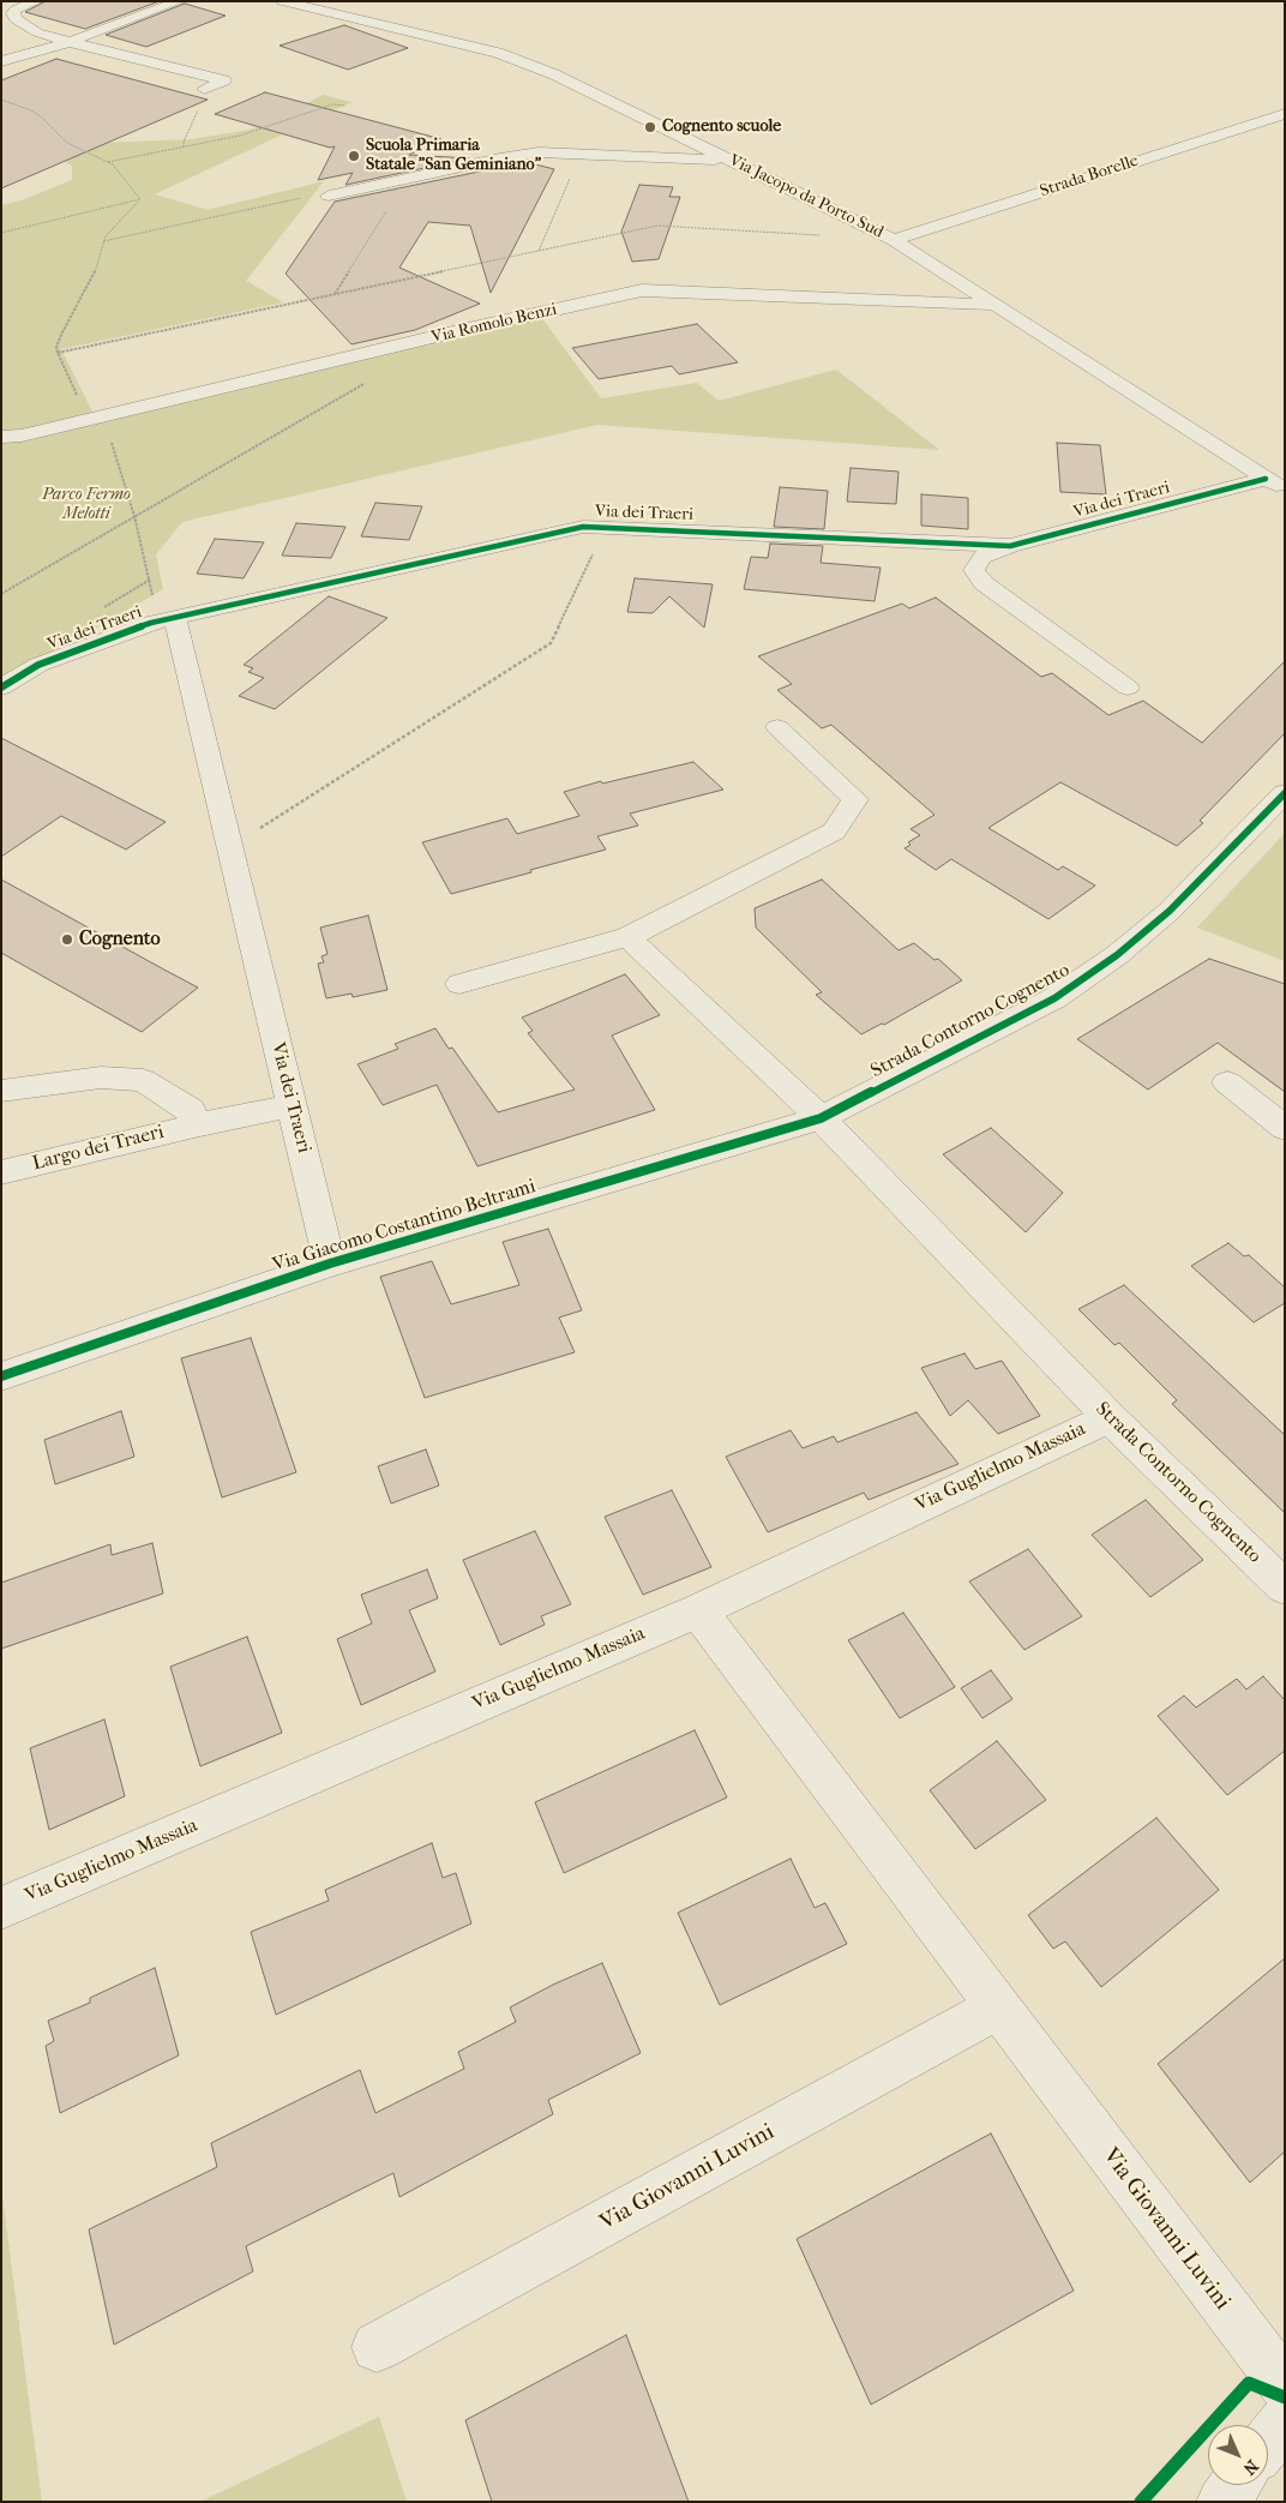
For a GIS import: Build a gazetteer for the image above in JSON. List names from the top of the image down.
{
  "streets": {
    "street": [
      "Strada Borelle",
      "Via Jacopo da Porto Sud",
      "Via Romolo Benzi",
      "Via dei Traeri",
      "Strada Contorno Cognento",
      "Largo dei Traeri",
      "Via Giacomo Costantino Beltrami",
      "Via Guglielmo Massaia",
      "Via Giovanni Luvini"
    ]
  },
  "crossings": [
    ["Strada Borelle", "Via Jacopo da Porto Sud"],
    ["Via Jacopo da Porto Sud", "Via Romolo Benzi"],
    ["Via Jacopo da Porto Sud", "Via dei Traeri"],
    ["Via dei Traeri", "Largo dei Traeri"],
    ["Via dei Traeri", "Via Giacomo Costantino Beltrami"],
    ["Strada Contorno Cognento", "Via Giacomo Costantino Beltrami"],
    ["Strada Contorno Cognento", "Via Guglielmo Massaia"],
    ["Via Guglielmo Massaia", "Via Giovanni Luvini"]
  ],
  "parks": ["Parco Fermo Melotti"],
  "places": ["Cognento scuole", "Scuola Primaria Statale \"San Geminiano\"", "Cognento"],
  "north": "bottom right"
}
